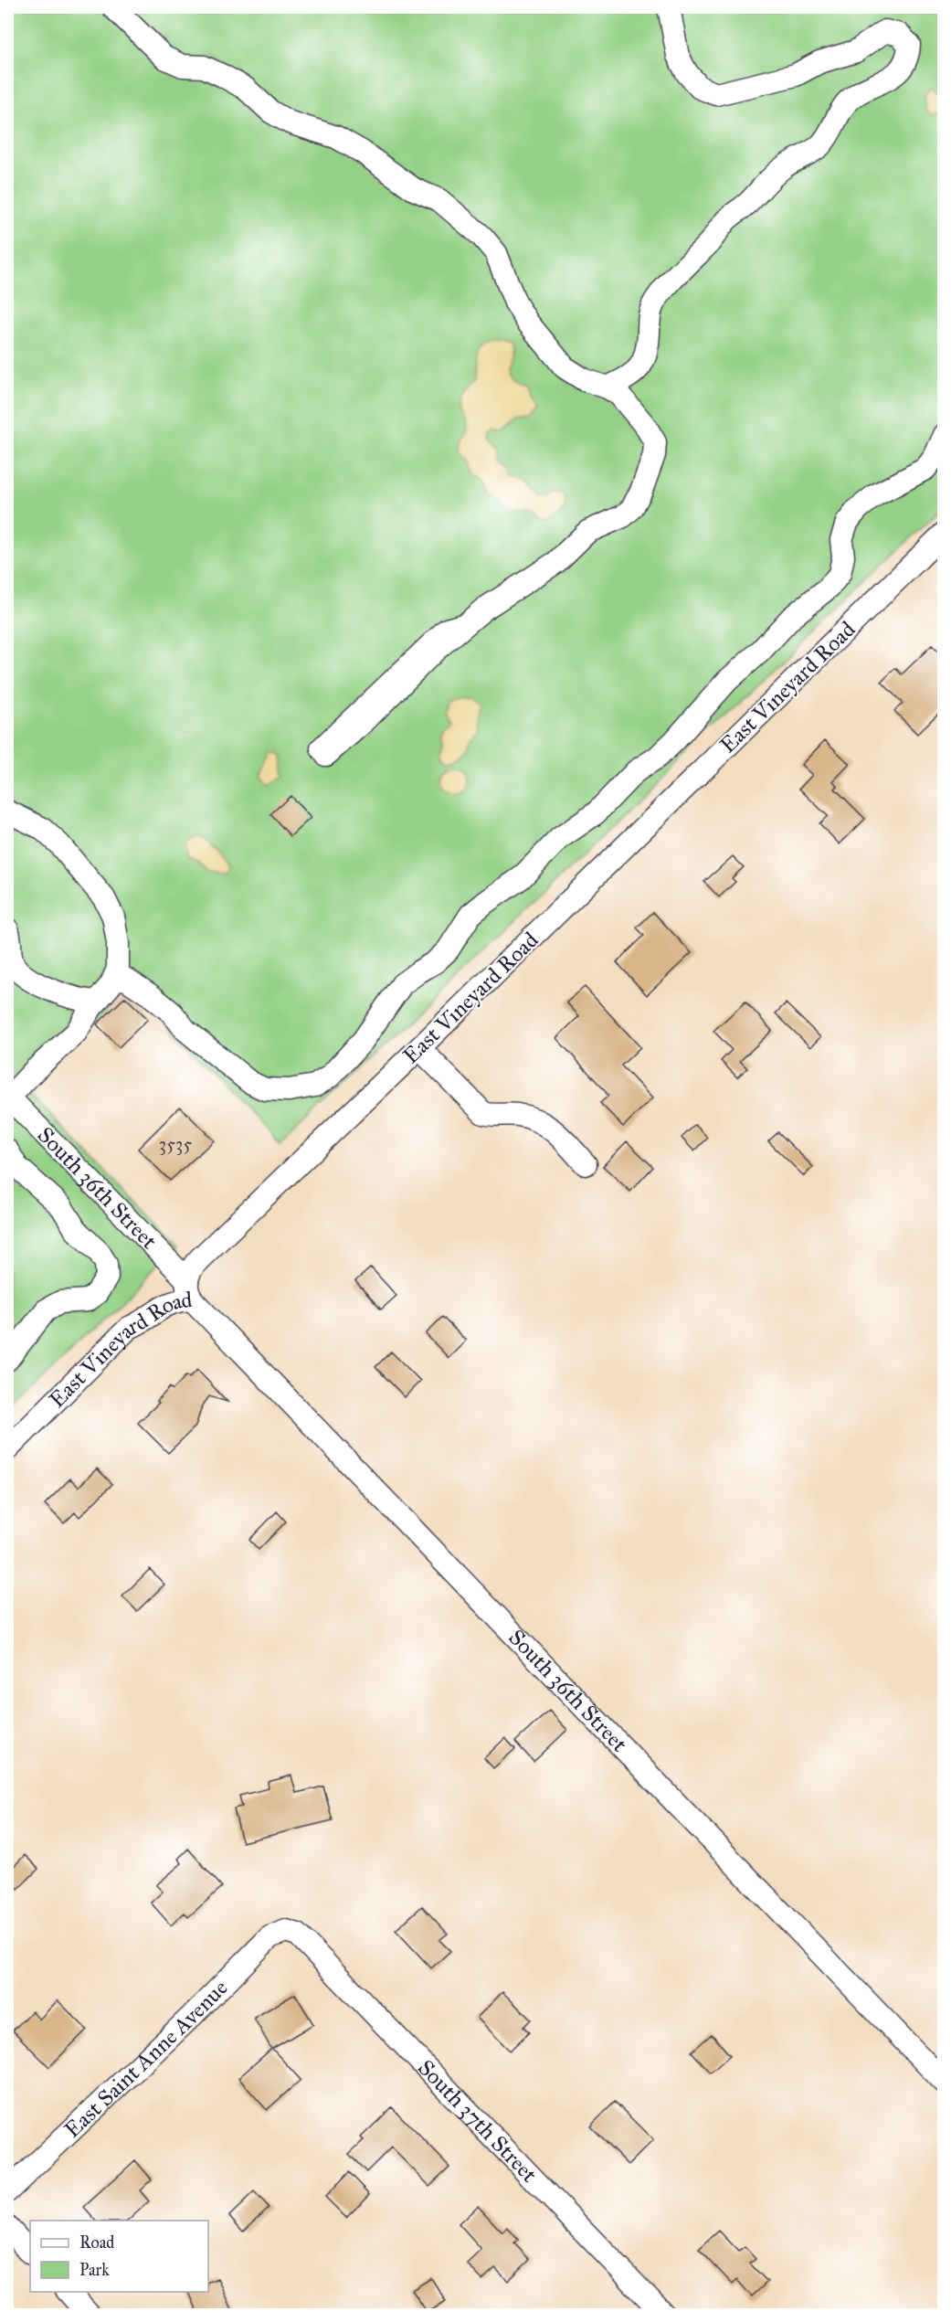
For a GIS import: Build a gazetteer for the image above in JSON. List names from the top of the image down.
{
  "streets": {
    "street": [
      "East Vineyard Road",
      "South 36th Street",
      "East Saint Anne Avenue",
      "South 37th Street"
    ]
  },
  "crossings": [
    ["East Vineyard Road", "South 36th Street"],
    ["East Saint Anne Avenue", "South 37th Street"]
  ],
  "house_numbers": ["3535"],
  "legend": ["Road", "Park"]
}
